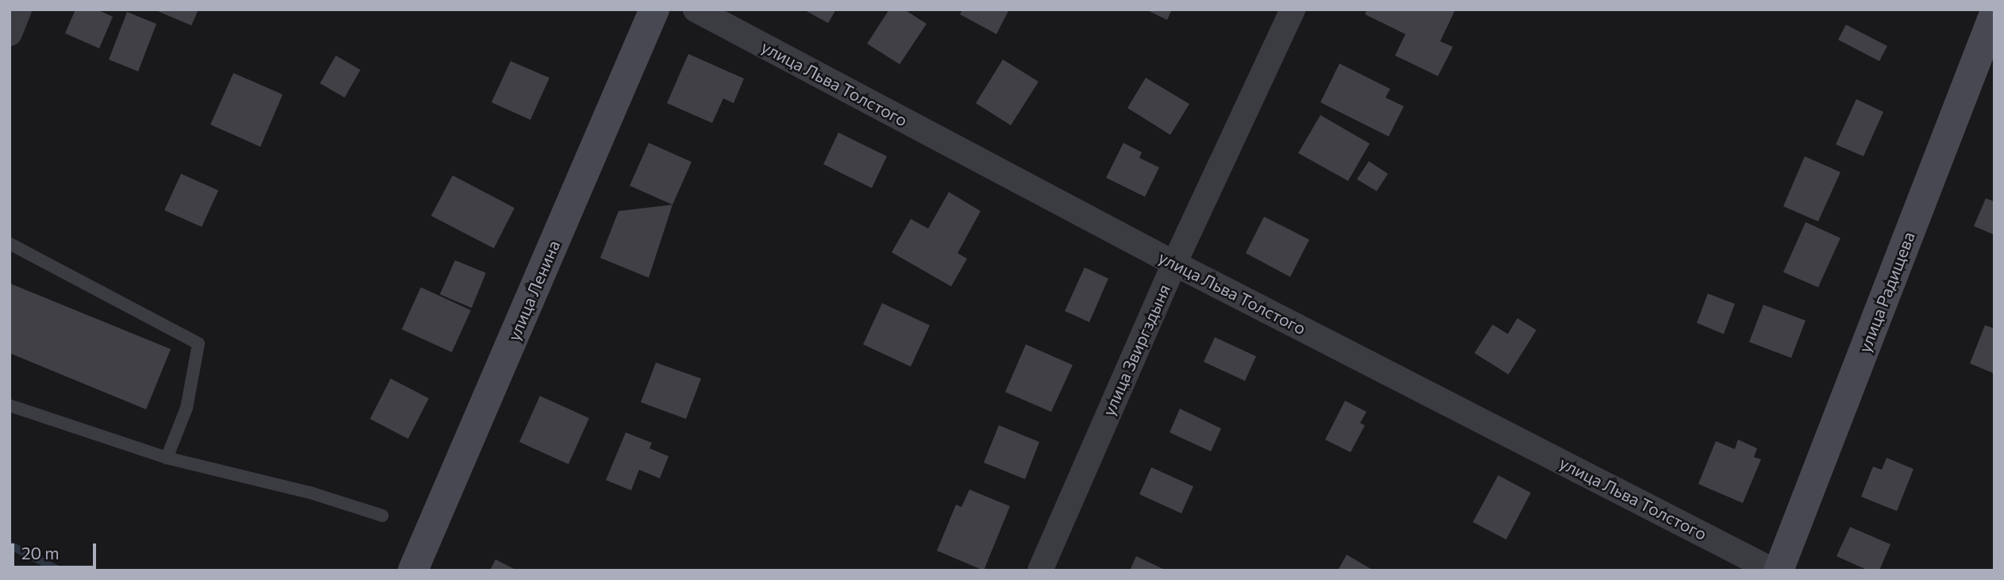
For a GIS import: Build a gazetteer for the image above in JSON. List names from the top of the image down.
{
  "streets": {
    "main road": ["улица Ленина", "улица Радищева"],
    "street": ["улица Льва Толстого", "улица Звиргздыня"]
  },
  "crossings": [
    ["улица Льва Толстого", "улица Звиргздыня"]
  ],
  "scale_bar": "20 m"
}
